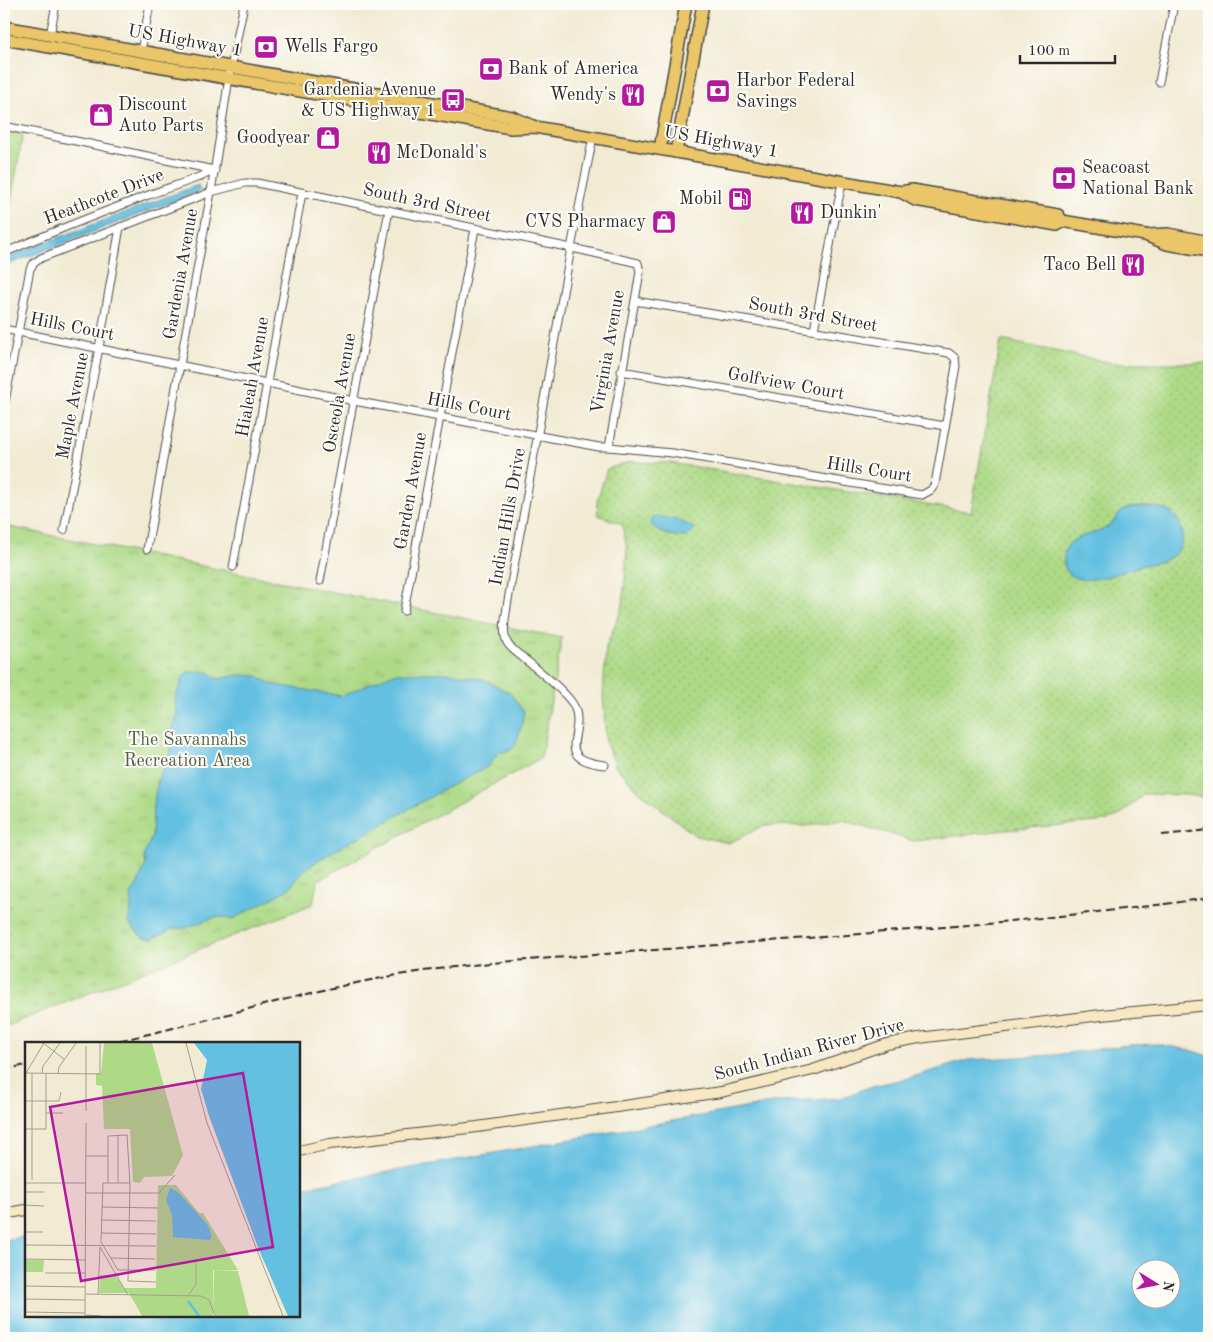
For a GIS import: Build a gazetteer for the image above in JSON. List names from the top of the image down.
{
  "streets": {
    "main road": ["US Highway 1", "South Indian River Drive"],
    "street": [
      "Heathcote Drive",
      "South 3rd Street",
      "Gardenia Avenue",
      "Hills Court",
      "Virginia Avenue",
      "Hialeah Avenue",
      "Golfview Court",
      "Osceola Avenue",
      "Maple Avenue",
      "Garden Avenue",
      "Indian Hills Drive"
    ]
  },
  "crossings": [
    ["US Highway 1", "Gardenia Avenue"],
    ["US Highway 1", "Indian Hills Drive"],
    ["Heathcote Drive", "Gardenia Avenue"],
    ["South 3rd Street", "Gardenia Avenue"],
    ["South 3rd Street", "Hills Court"],
    ["South 3rd Street", "Virginia Avenue"],
    ["South 3rd Street", "Hialeah Avenue"],
    ["South 3rd Street", "Golfview Court"],
    ["South 3rd Street", "Osceola Avenue"],
    ["South 3rd Street", "Maple Avenue"],
    ["South 3rd Street", "Garden Avenue"],
    ["South 3rd Street", "Indian Hills Drive"],
    ["Gardenia Avenue", "Hills Court"],
    ["Hills Court", "Virginia Avenue"],
    ["Hills Court", "Hialeah Avenue"],
    ["Hills Court", "Golfview Court"],
    ["Hills Court", "Osceola Avenue"],
    ["Hills Court", "Maple Avenue"],
    ["Hills Court", "Garden Avenue"],
    ["Hills Court", "Indian Hills Drive"],
    ["Virginia Avenue", "Golfview Court"]
  ],
  "parks": ["The Savannahs Recreation Area"],
  "places": {
    "bank": [
      "Wells Fargo",
      "Bank of America",
      "Harbor Federal Savings",
      "Seacoast National Bank"
    ],
    "restaurant": [
      "Wendy's",
      "McDonald's",
      "Dunkin'",
      "Taco Bell"
    ],
    "bus stop": ["Gardenia Avenue & US Highway 1"],
    "shop": ["Discount Auto Parts", "Goodyear", "CVS Pharmacy"],
    "fuel station": ["Mobil"]
  },
  "scale_bar": "100 m",
  "north": "right"
}
